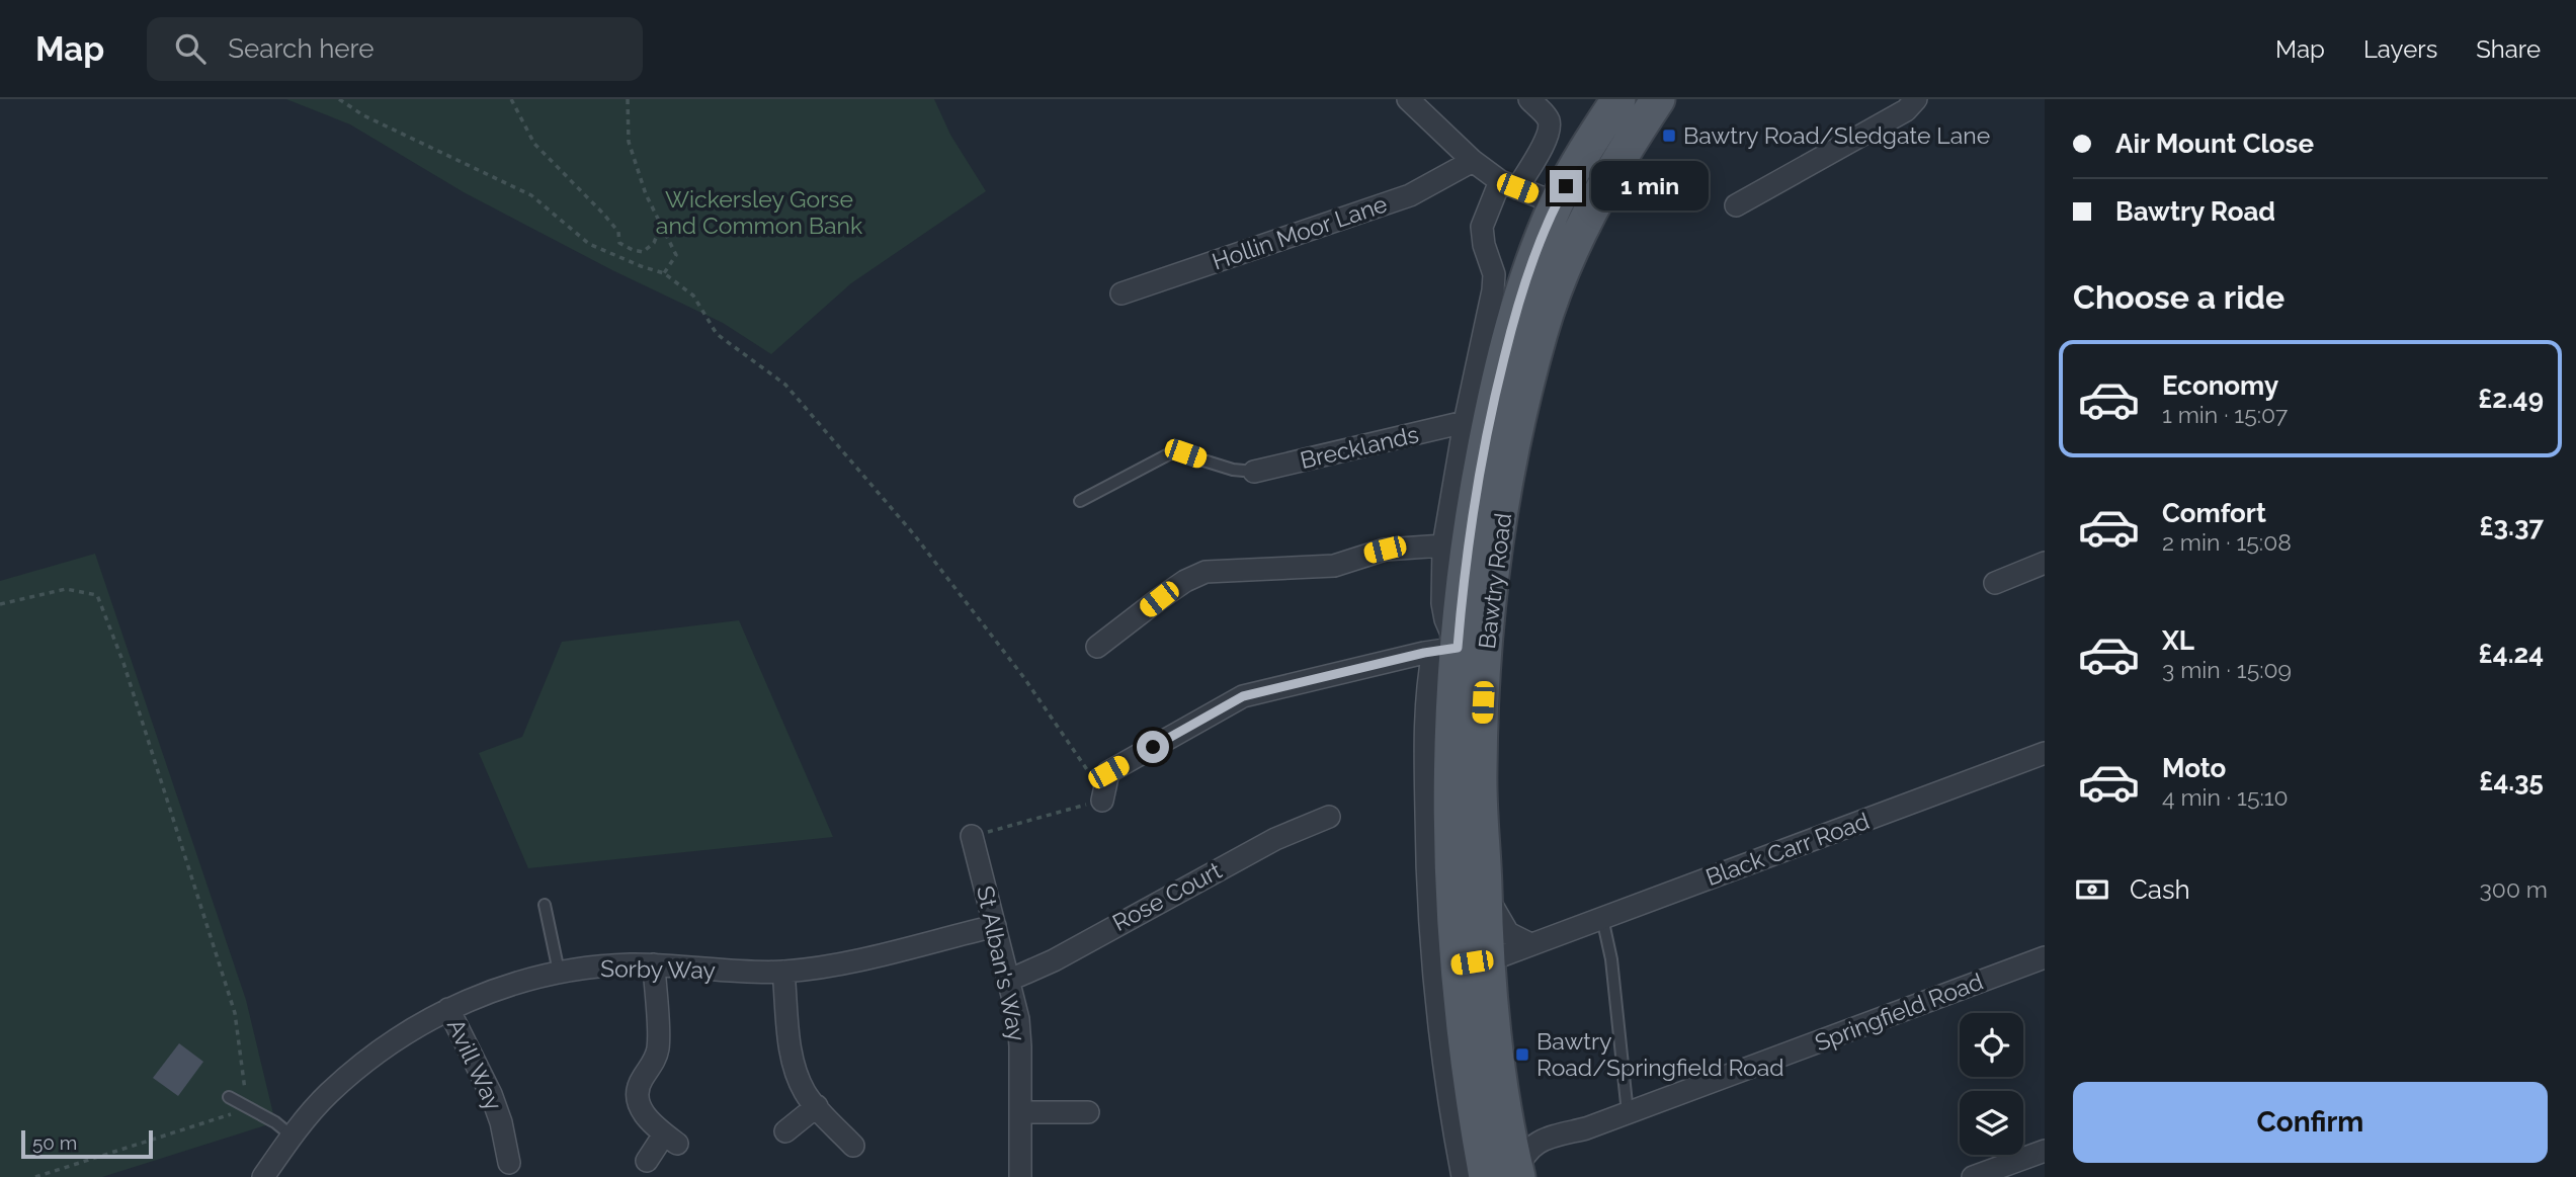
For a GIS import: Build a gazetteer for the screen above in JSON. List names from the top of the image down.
{
  "streets": {
    "main road": ["Bawtry Road"],
    "street": [
      "Hollin Moor Lane",
      "Brecklands",
      "Black Carr Road",
      "Rose Court",
      "St Alban's Way",
      "Sorby Way",
      "Springfield Road",
      "Avill Way"
    ]
  },
  "crossings": [
    ["Brecklands", "Bawtry Road"],
    ["Bawtry Road", "Black Carr Road"],
    ["Bawtry Road", "Springfield Road"],
    ["Rose Court", "St Alban's Way"],
    ["St Alban's Way", "Sorby Way"],
    ["Sorby Way", "Avill Way"]
  ],
  "parks": ["Wickersley Gorse and Common Bank"],
  "places": {
    "transit": ["Bawtry Road/Sledgate Lane", "Bawtry Road/Springfield Road"]
  },
  "scale_bar": "50 m",
  "page": {
    "header": "Map",
    "search": "Search here",
    "nav": ["Map", "Layers", "Share"],
    "banner": ["Air Mount Close", "Bawtry Road"],
    "bubble": "1 min",
    "heading": "Choose a ride",
    "list": [
      {
        "name": "Economy",
        "note": "1 min · 15:07",
        "value": "£2.49"
      },
      {
        "name": "Comfort",
        "note": "2 min · 15:08",
        "value": "£3.37"
      },
      {
        "name": "XL",
        "note": "3 min · 15:09",
        "value": "£4.24"
      },
      {
        "name": "Moto",
        "note": "4 min · 15:10",
        "value": "£4.35"
      }
    ],
    "pay": ["Cash", "300 m"],
    "buttons": "Confirm",
    "scale": "50 m"
  }
}
